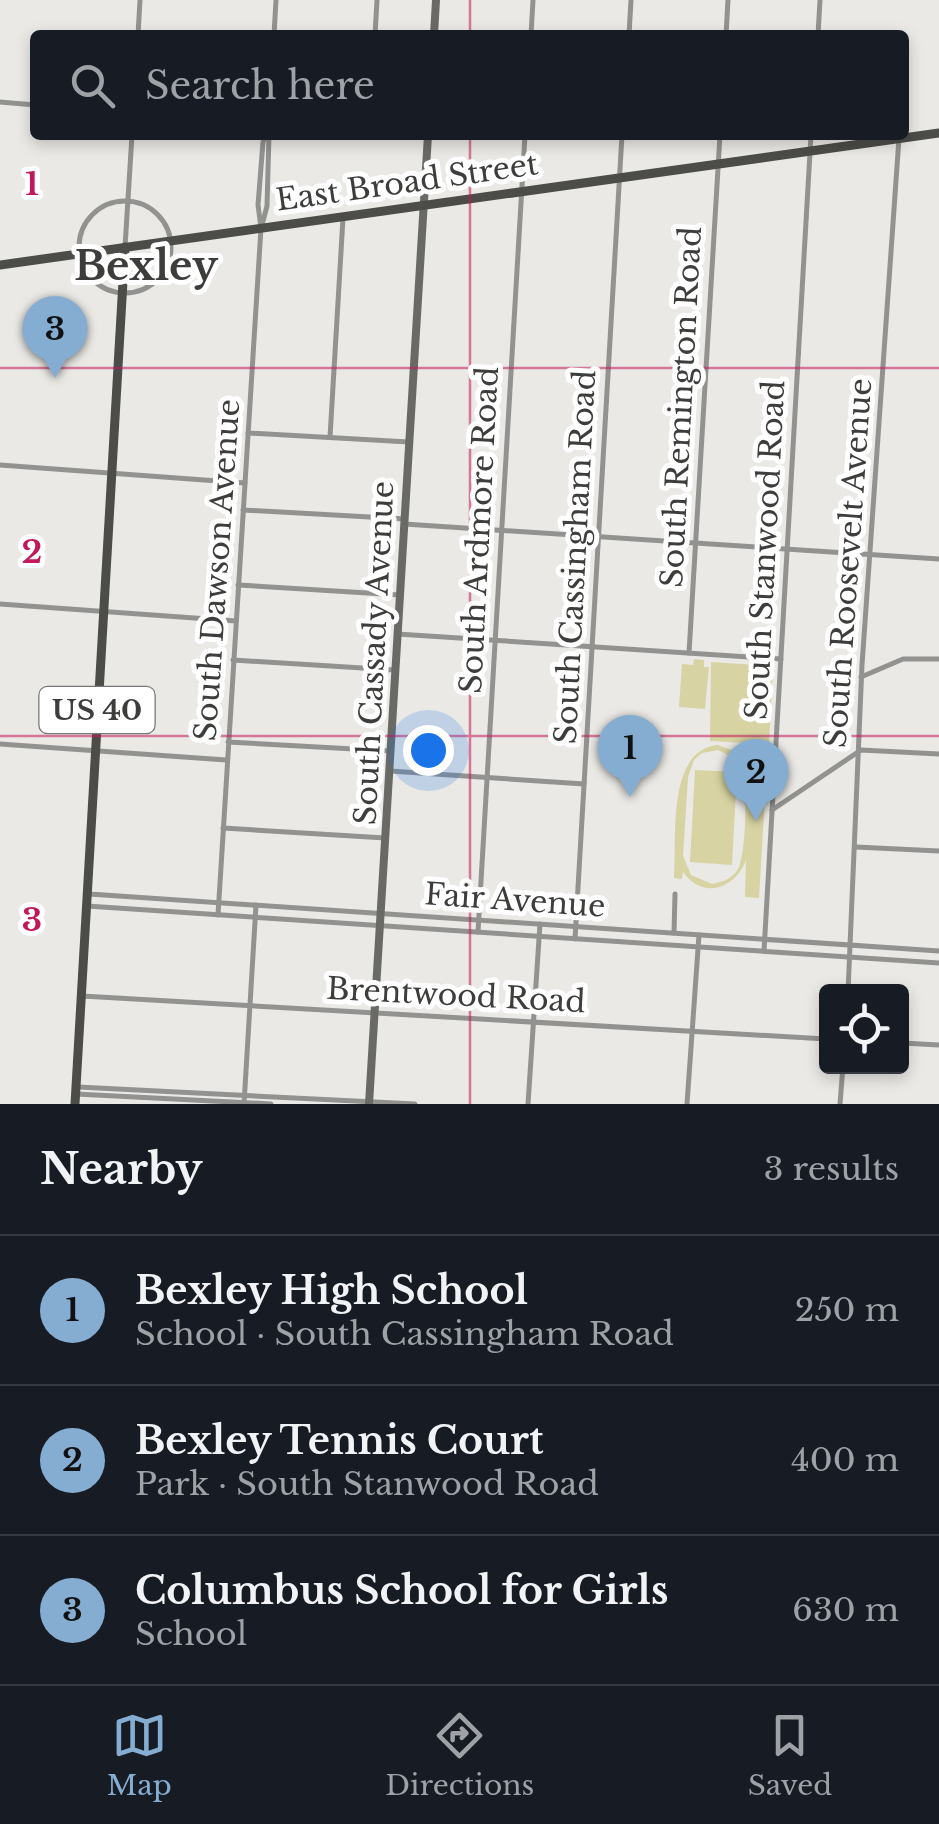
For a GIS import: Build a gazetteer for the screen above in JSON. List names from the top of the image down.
{
  "streets": {
    "main road": ["East Broad Street", "US 40"],
    "street": [
      "South Remington Road",
      "South Ardmore Road",
      "South Stanwood Road",
      "South Cassingham Road",
      "South Roosevelt Avenue",
      "South Dawson Avenue",
      "South Cassady Avenue",
      "Fair Avenue",
      "Brentwood Road"
    ]
  },
  "crossings": [
    ["East Broad Street", "South Remington Road"],
    ["East Broad Street", "South Ardmore Road"],
    ["East Broad Street", "South Stanwood Road"],
    ["East Broad Street", "South Cassingham Road"],
    ["East Broad Street", "South Dawson Avenue"],
    ["East Broad Street", "South Cassady Avenue"],
    ["East Broad Street", "US 40"],
    ["South Ardmore Road", "Fair Avenue"],
    ["South Stanwood Road", "Fair Avenue"],
    ["South Cassingham Road", "Fair Avenue"],
    ["South Roosevelt Avenue", "Fair Avenue"],
    ["South Dawson Avenue", "Fair Avenue"],
    ["South Cassady Avenue", "Fair Avenue"],
    ["South Cassady Avenue", "Brentwood Road"],
    ["US 40", "Fair Avenue"],
    ["US 40", "Brentwood Road"]
  ],
  "districts": ["Bexley"],
  "page": {
    "search": "Search here",
    "pins": ["3", "1", "2"],
    "heading": ["Nearby", "3 results"],
    "list": [
      {
        "mark": "1",
        "name": "Bexley High School",
        "note": "School · South Cassingham Road",
        "value": "250 m"
      },
      {
        "mark": "2",
        "name": "Bexley Tennis Court",
        "note": "Park · South Stanwood Road",
        "value": "400 m"
      },
      {
        "mark": "3",
        "name": "Columbus School for Girls",
        "note": "School",
        "value": "630 m"
      }
    ],
    "nav": ["Map", "Directions", "Saved"]
  },
  "grid": {
    "rows": ["1", "2", "3"]
  }
}
